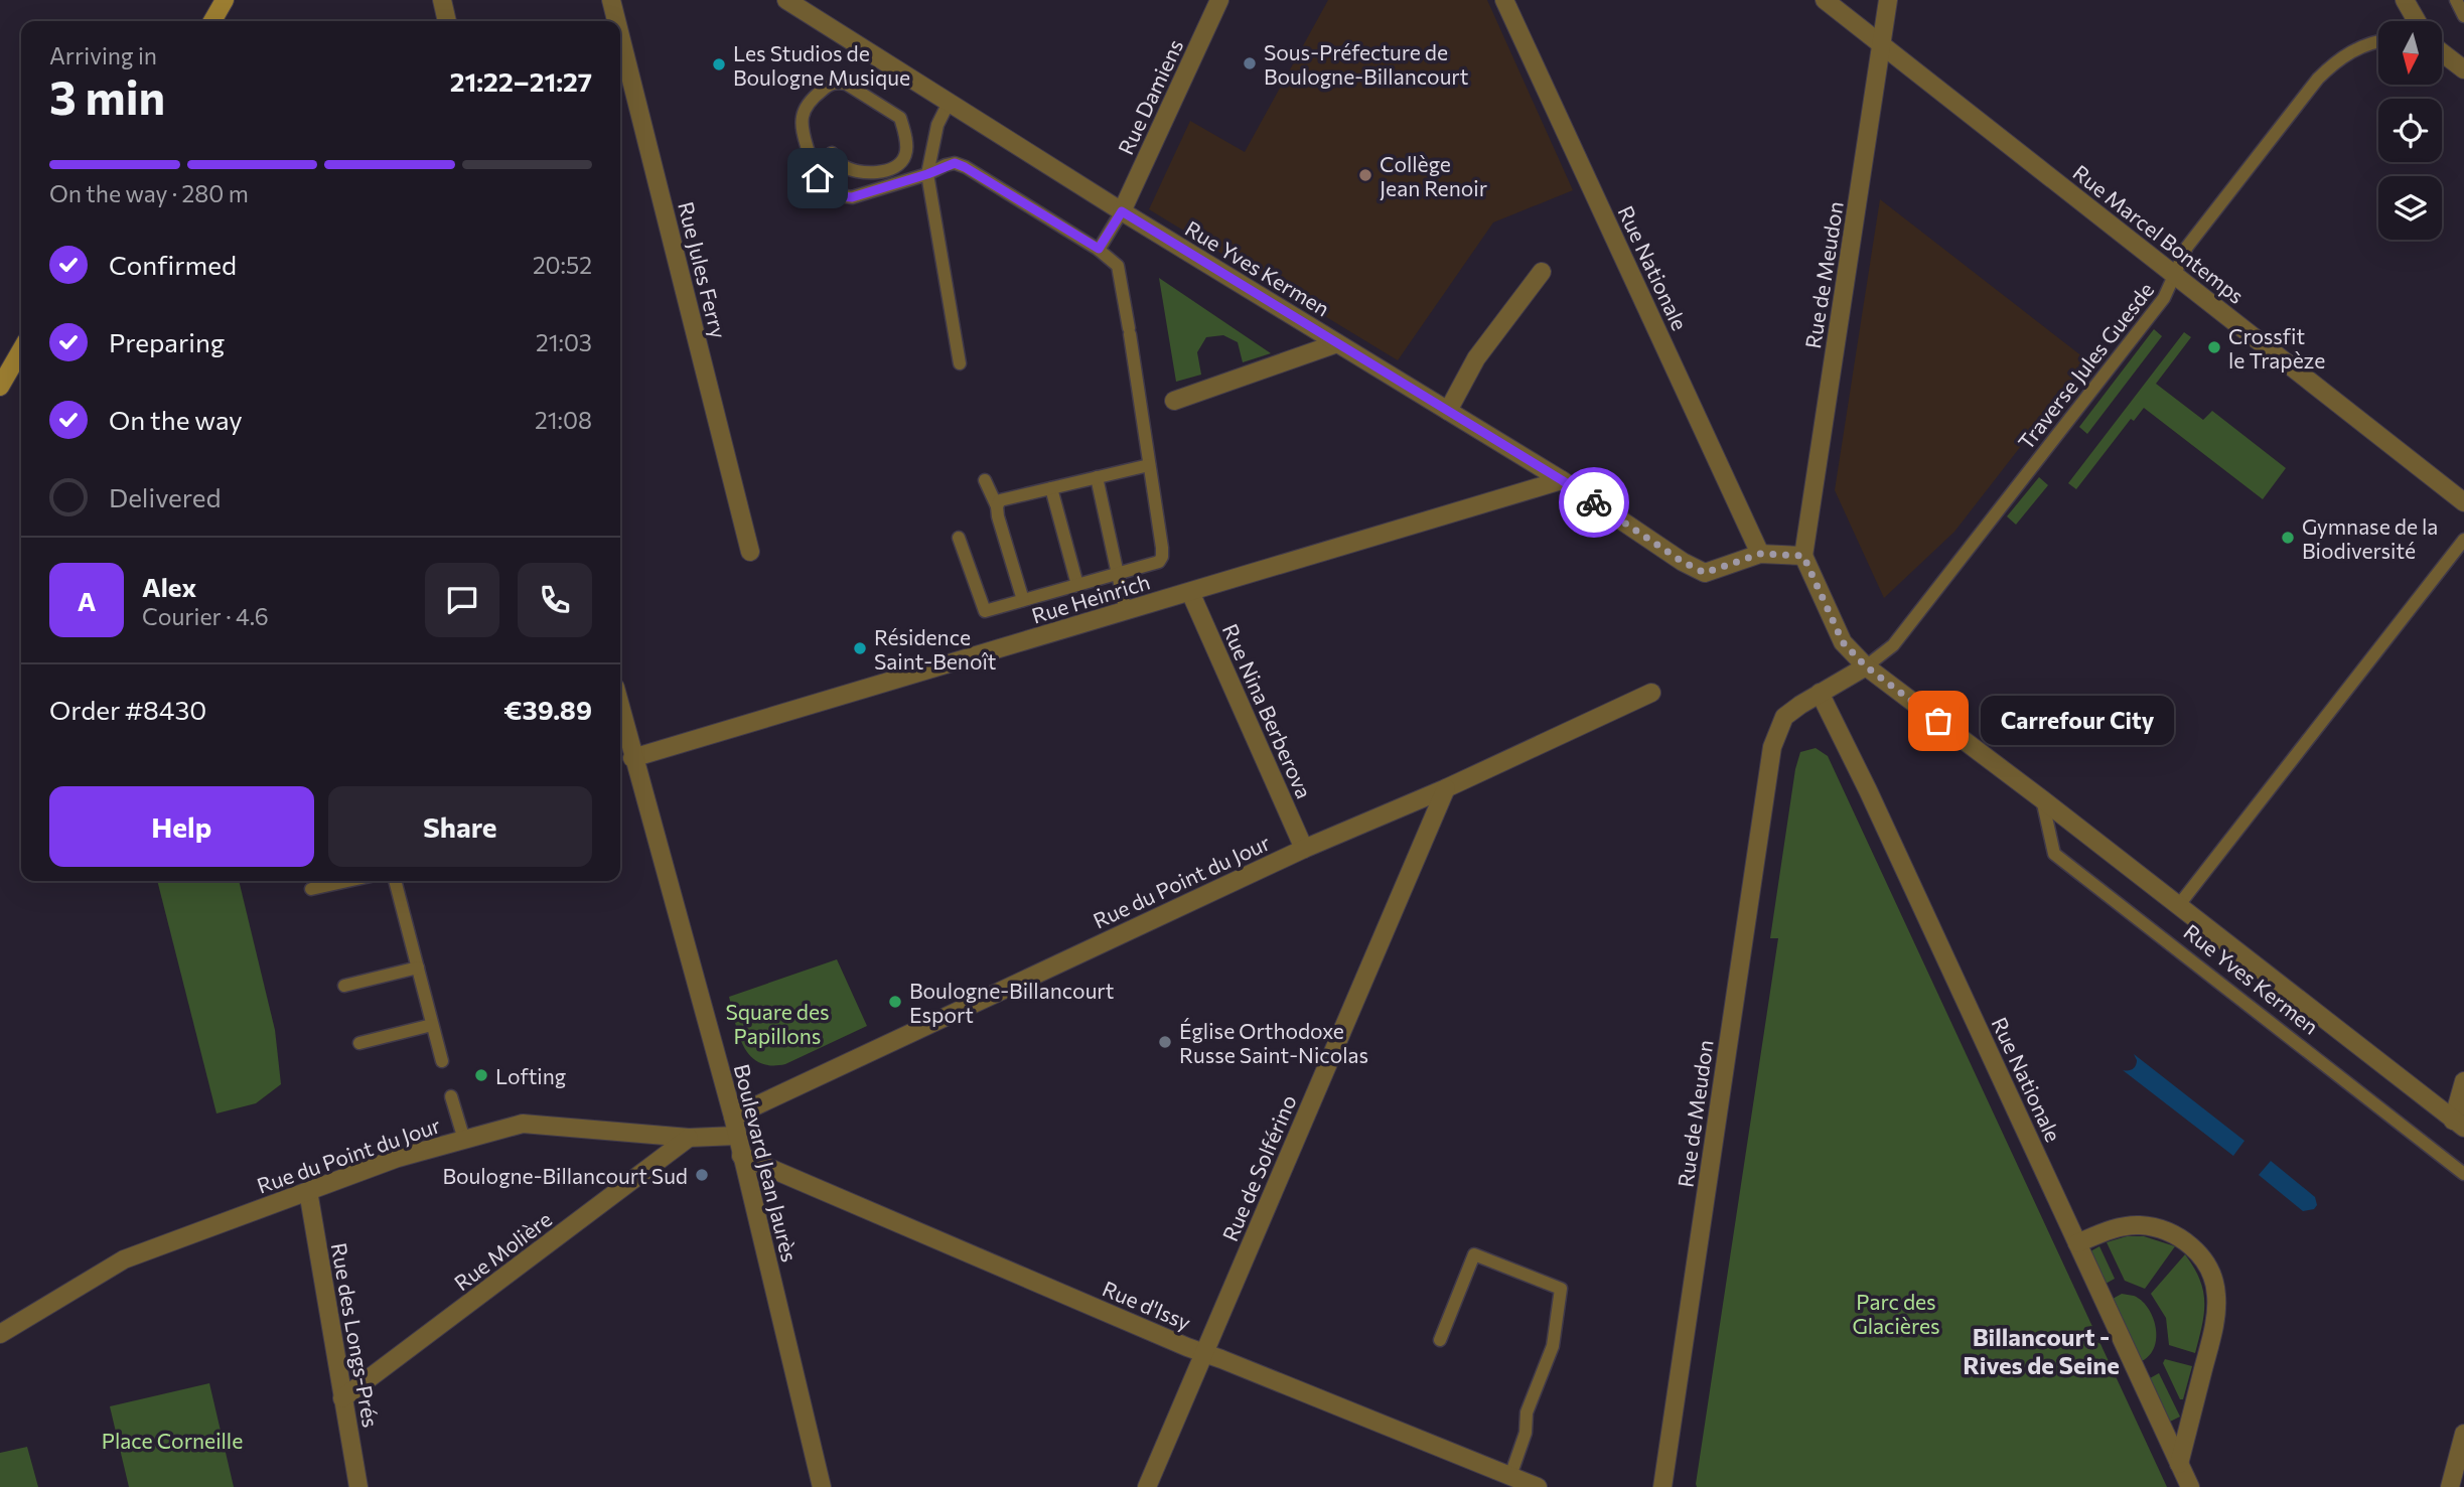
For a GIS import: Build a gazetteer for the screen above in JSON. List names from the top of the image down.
{
  "streets": {
    "street": [
      "Rue Damiens",
      "Rue Marcel Bontemps",
      "Rue Yves Kermen",
      "Rue Nationale",
      "Rue Jules Ferry",
      "Rue de Meudon",
      "Rue Heinrich",
      "Rue Nina Berberova",
      "Rue du Point du Jour",
      "Boulevard Jean Jaurès",
      "Rue de Solférino",
      "Rue Molière",
      "Rue d'Issy",
      "Rue des Longs-Prés"
    ],
    "lane": ["Traverse Jules Guesde"]
  },
  "crossings": [
    ["Rue Damiens", "Rue Yves Kermen"],
    ["Rue Marcel Bontemps", "Rue de Meudon"],
    ["Rue Marcel Bontemps", "Traverse Jules Guesde"],
    ["Rue Yves Kermen", "Rue Nationale"],
    ["Rue Yves Kermen", "Rue de Meudon"],
    ["Rue Yves Kermen", "Traverse Jules Guesde"],
    ["Rue Yves Kermen", "Rue Heinrich"],
    ["Rue Nationale", "Rue de Meudon"],
    ["Rue de Meudon", "Traverse Jules Guesde"],
    ["Rue Heinrich", "Rue Nina Berberova"],
    ["Rue Heinrich", "Boulevard Jean Jaurès"],
    ["Rue Nina Berberova", "Rue du Point du Jour"],
    ["Rue du Point du Jour", "Boulevard Jean Jaurès"],
    ["Rue du Point du Jour", "Rue de Solférino"],
    ["Rue du Point du Jour", "Rue Molière"],
    ["Rue du Point du Jour", "Rue des Longs-Prés"],
    ["Boulevard Jean Jaurès", "Rue d'Issy"],
    ["Rue de Solférino", "Rue d'Issy"],
    ["Rue Molière", "Rue des Longs-Prés"]
  ],
  "districts": ["Billancourt - Rives de Seine"],
  "parks": ["Square des Papillons", "Parc des Glacières", "Place Corneille"],
  "places": [
    "Sous-Préfecture de Boulogne-Billancourt",
    "Les Studios de Boulogne Musique",
    "Collège Jean Renoir",
    "Crossfit le Trapèze",
    "Gymnase de la Biodiversité",
    "Résidence Saint-Benoît",
    "Carrefour City",
    "Boulogne-Billancourt Esport",
    "Église Orthodoxe Russe Saint-Nicolas",
    "Lofting",
    "Boulogne-Billancourt Sud"
  ],
  "north": "bottom",
  "page": {
    "heading": ["3 min", "Arriving in", "21:22–21:27"],
    "panel": [
      "Alex",
      "Courier · 4.6",
      "Order #8430",
      "€39.89"
    ],
    "bar": "On the way · 280 m",
    "list": [
      ["Confirmed", "20:52"],
      ["Preparing", "21:03"],
      ["On the way", "21:08"],
      "Delivered"
    ],
    "round": "A",
    "bubble": "Carrefour City",
    "buttons": ["Help", "Share"]
  }
}
